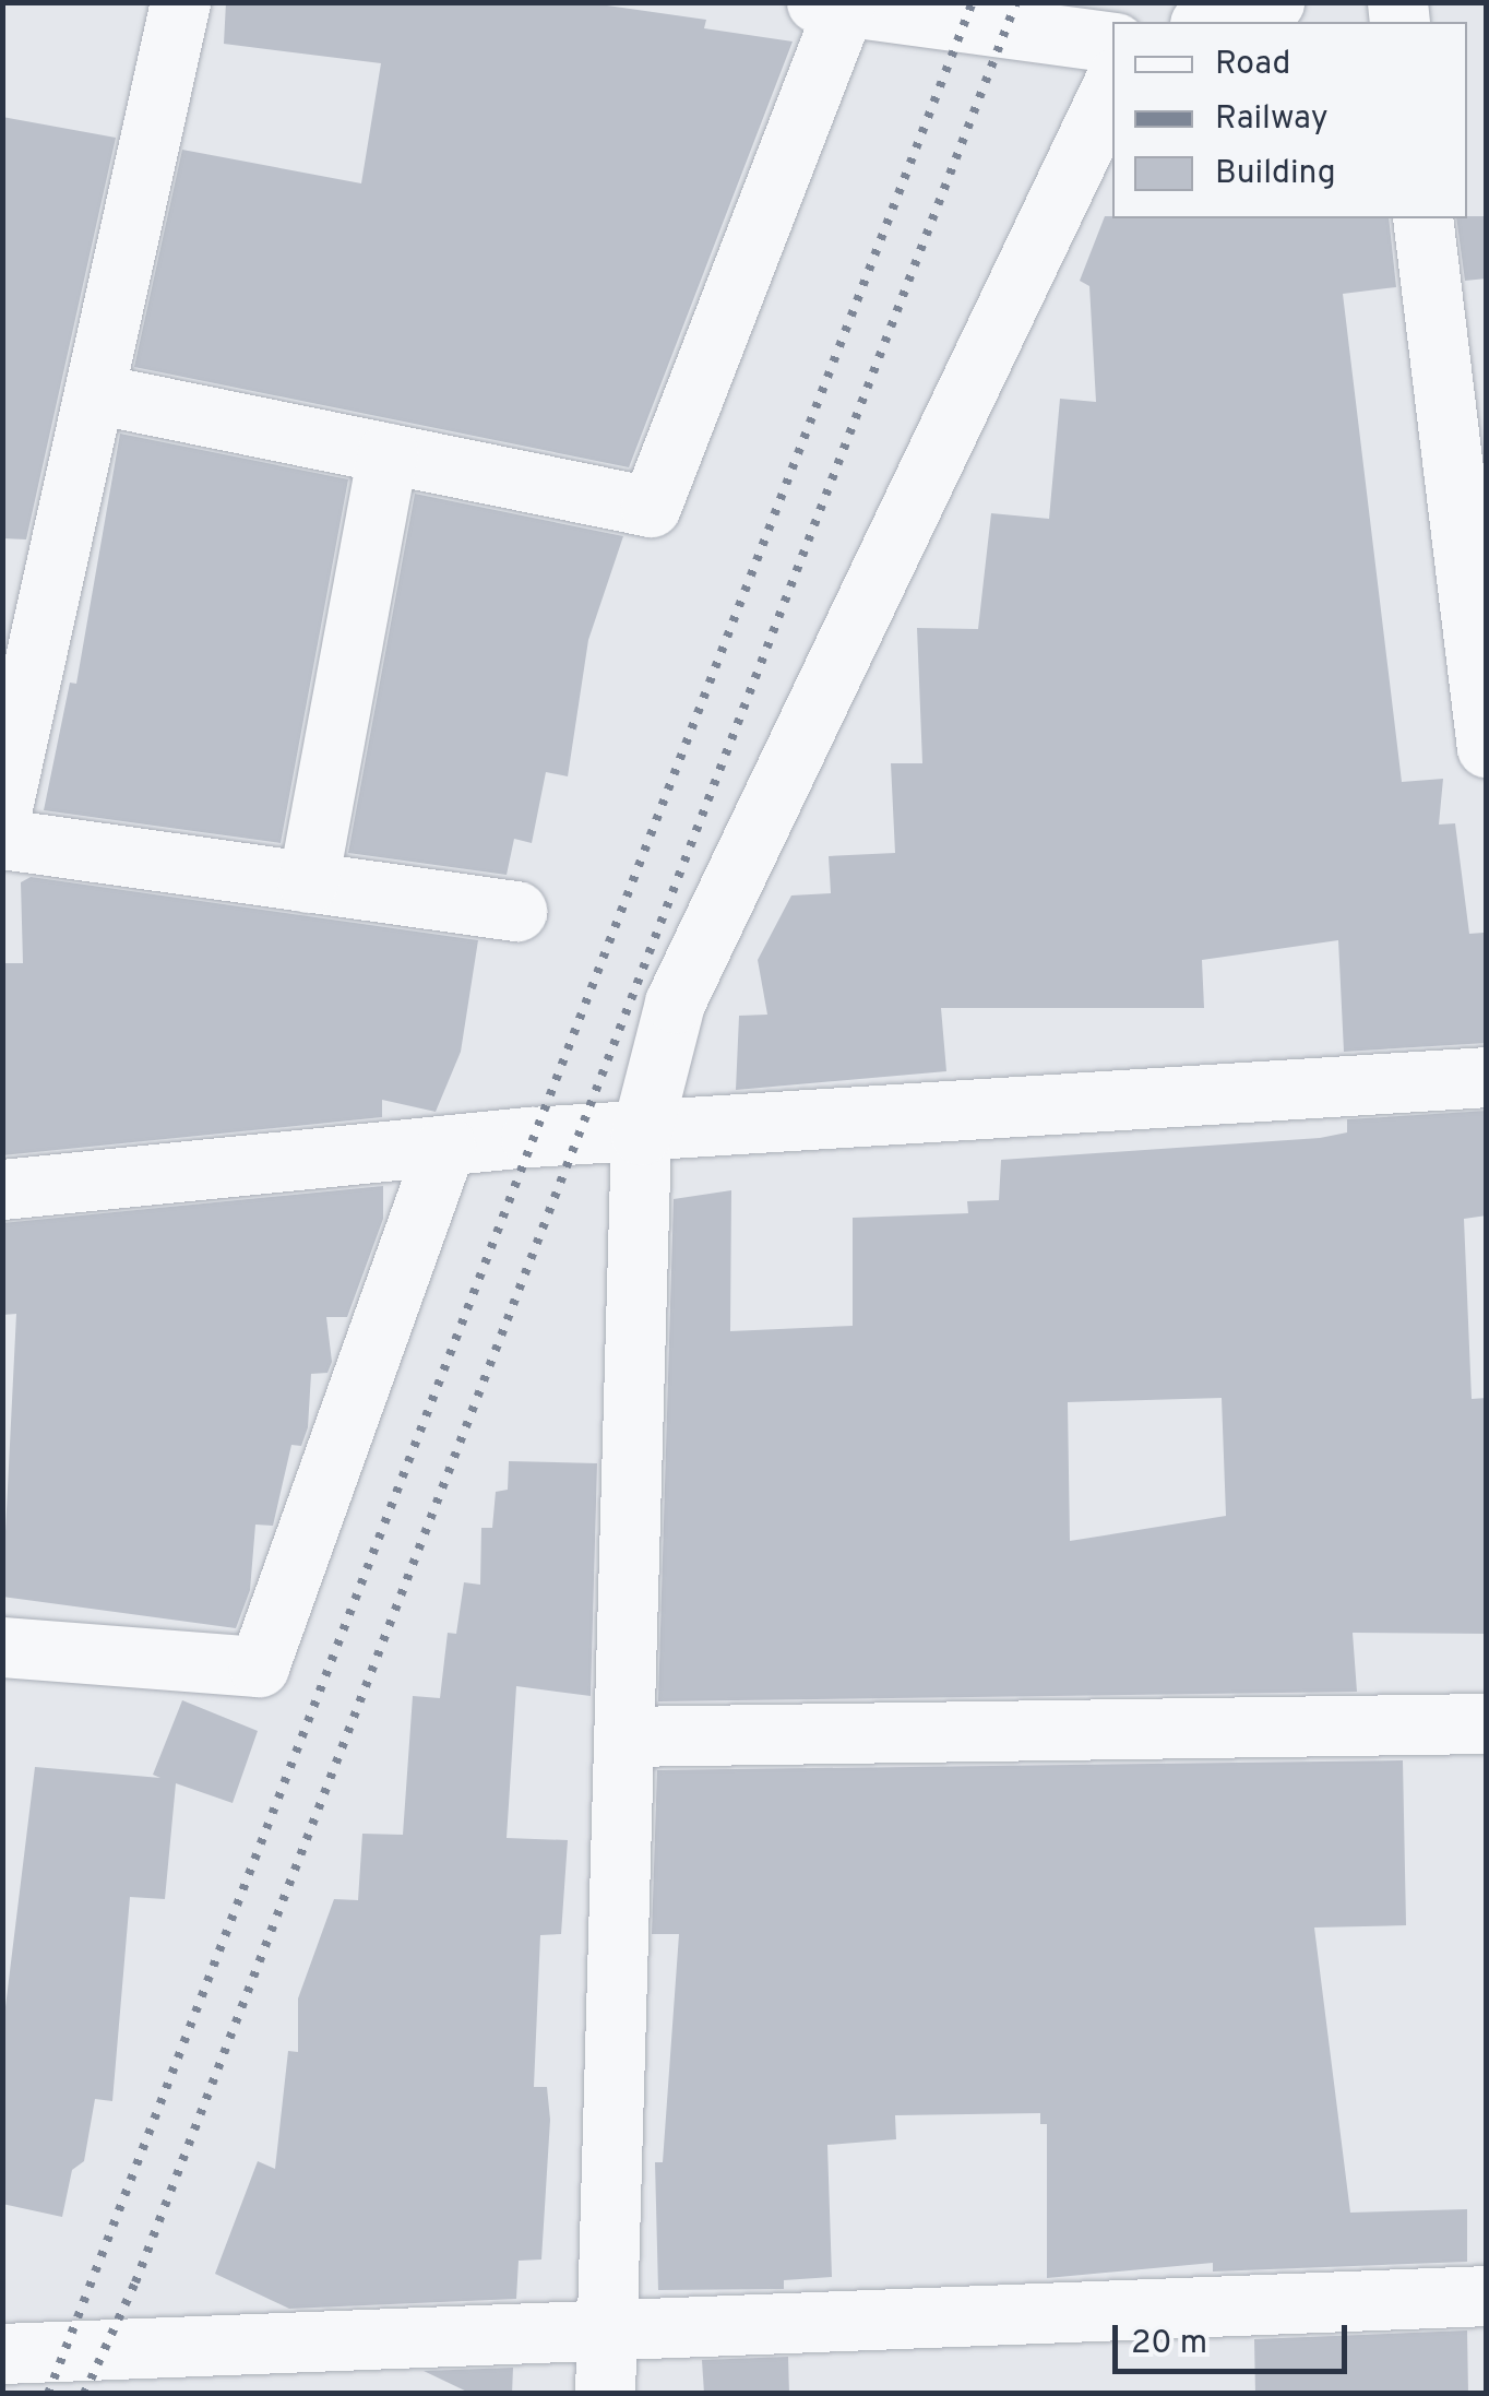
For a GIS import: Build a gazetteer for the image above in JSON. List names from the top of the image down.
{
  "legend": ["Road", "Railway", "Building"],
  "scale_bar": "20 m"
}
